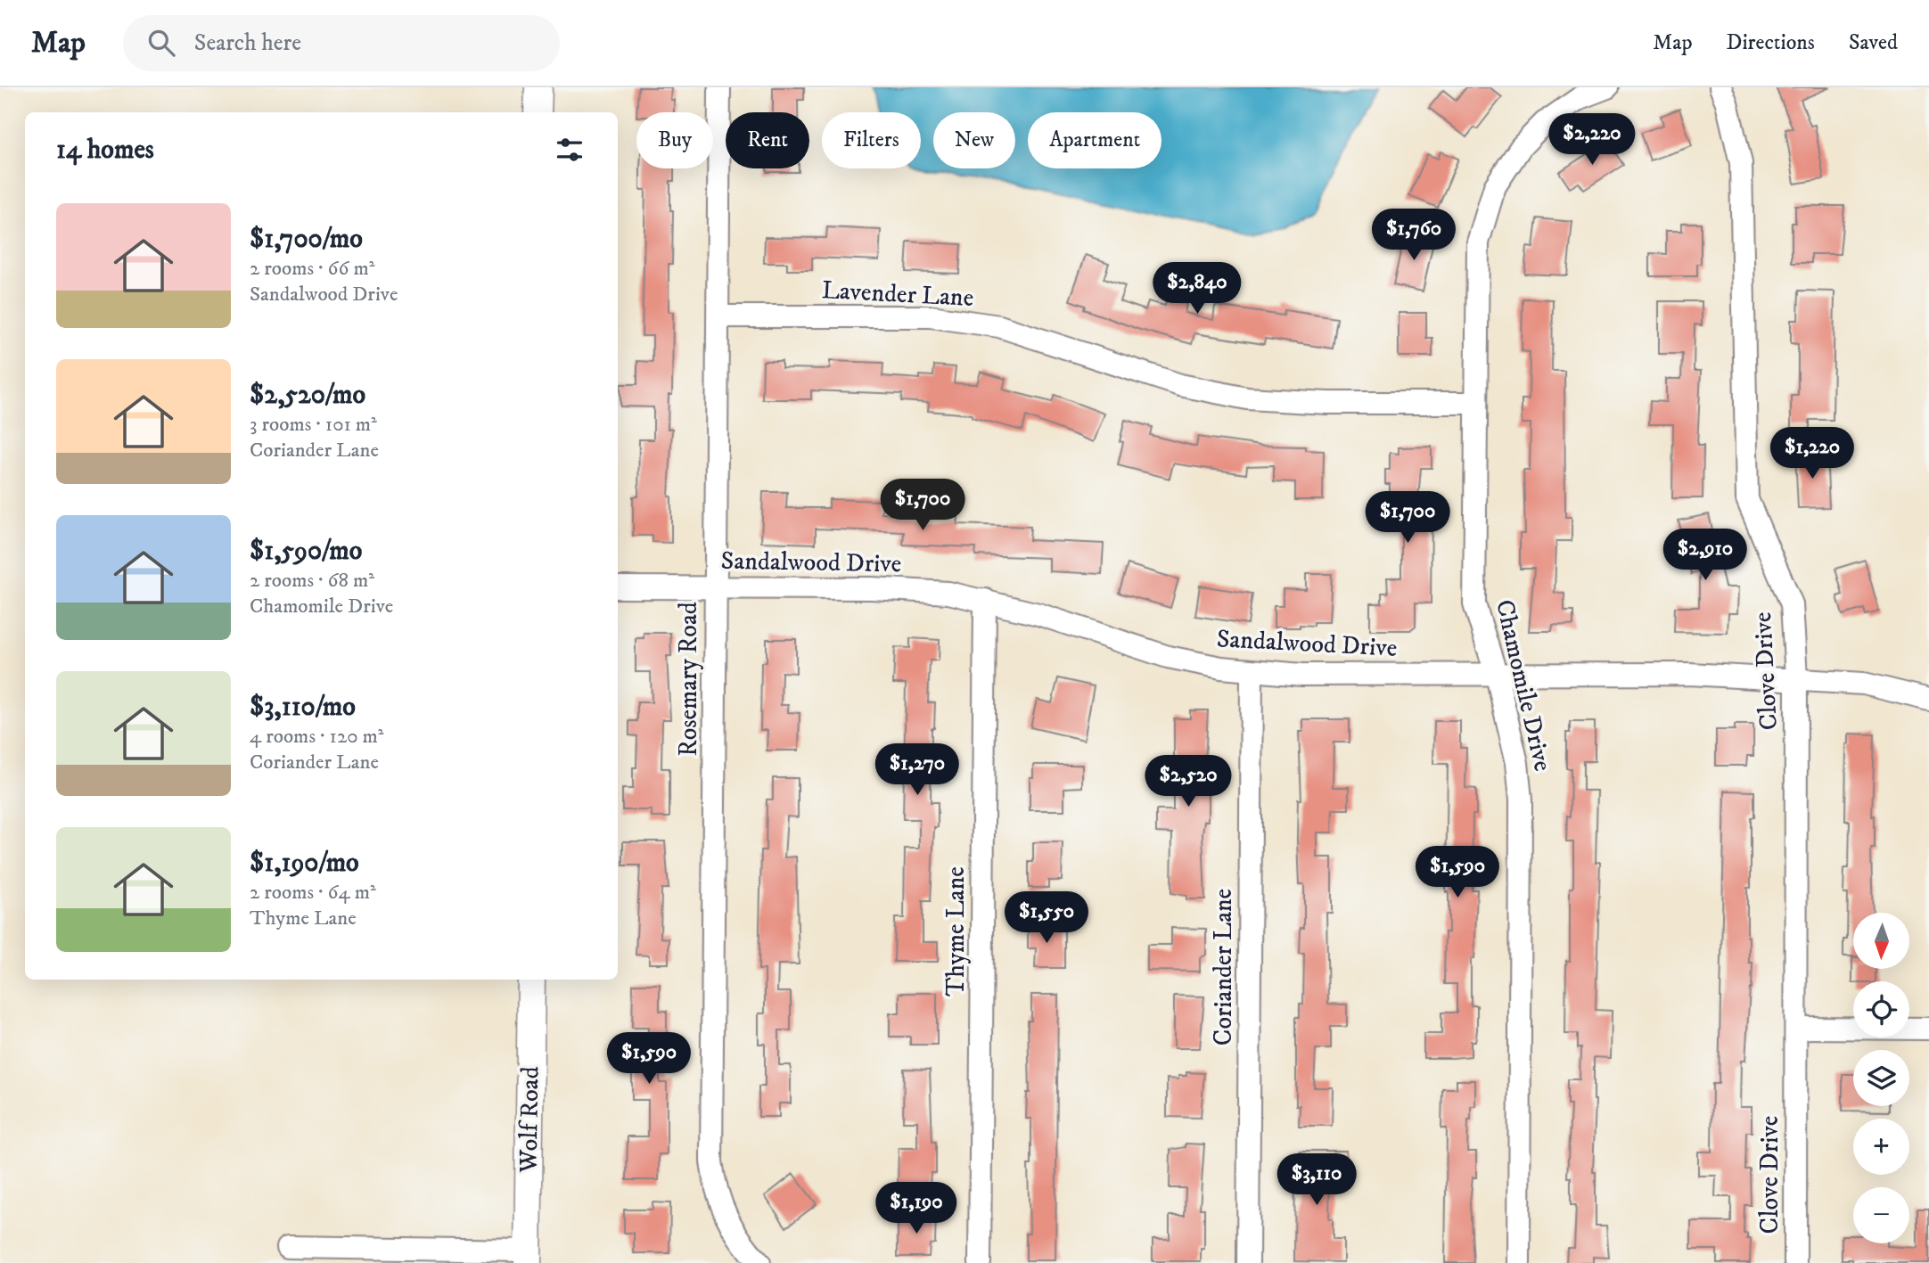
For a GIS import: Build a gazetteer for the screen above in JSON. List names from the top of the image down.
{
  "streets": {
    "main road": ["Wolf Road"],
    "street": [
      "Lavender Lane",
      "Sandalwood Drive",
      "Clove Drive",
      "Rosemary Road",
      "Chamomile Drive",
      "Thyme Lane",
      "Coriander Lane"
    ]
  },
  "crossings": [
    ["Lavender Lane", "Rosemary Road"],
    ["Lavender Lane", "Chamomile Drive"],
    ["Sandalwood Drive", "Clove Drive"],
    ["Sandalwood Drive", "Rosemary Road"],
    ["Sandalwood Drive", "Chamomile Drive"],
    ["Sandalwood Drive", "Thyme Lane"],
    ["Sandalwood Drive", "Coriander Lane"]
  ],
  "north": "bottom",
  "page": {
    "header": "Map",
    "search": "Search here",
    "nav": ["Map", "Directions", "Saved"],
    "chip": [
      "Buy",
      "Rent",
      "Filters",
      "New",
      "Apartment"
    ],
    "heading": "14 homes",
    "price": [
      "$2,220",
      "$1,760",
      "$2,840",
      "$1,220",
      "$1,700",
      "$1,700",
      "$2,910",
      "$1,270",
      "$2,520",
      "$1,590",
      "$1,550",
      "$1,590",
      "$3,110",
      "$1,190"
    ],
    "list": [
      {
        "name": "$1,700/mo",
        "note": "2 rooms · 66 m² · Sandalwood Drive"
      },
      {
        "name": "$2,520/mo",
        "note": "3 rooms · 101 m² · Coriander Lane"
      },
      {
        "name": "$1,590/mo",
        "note": "2 rooms · 68 m² · Chamomile Drive"
      },
      {
        "name": "$3,110/mo",
        "note": "4 rooms · 120 m² · Coriander Lane"
      },
      {
        "name": "$1,190/mo",
        "note": "2 rooms · 64 m² · Thyme Lane"
      }
    ],
    "map_buttons": ["+", "−"]
  }
}
